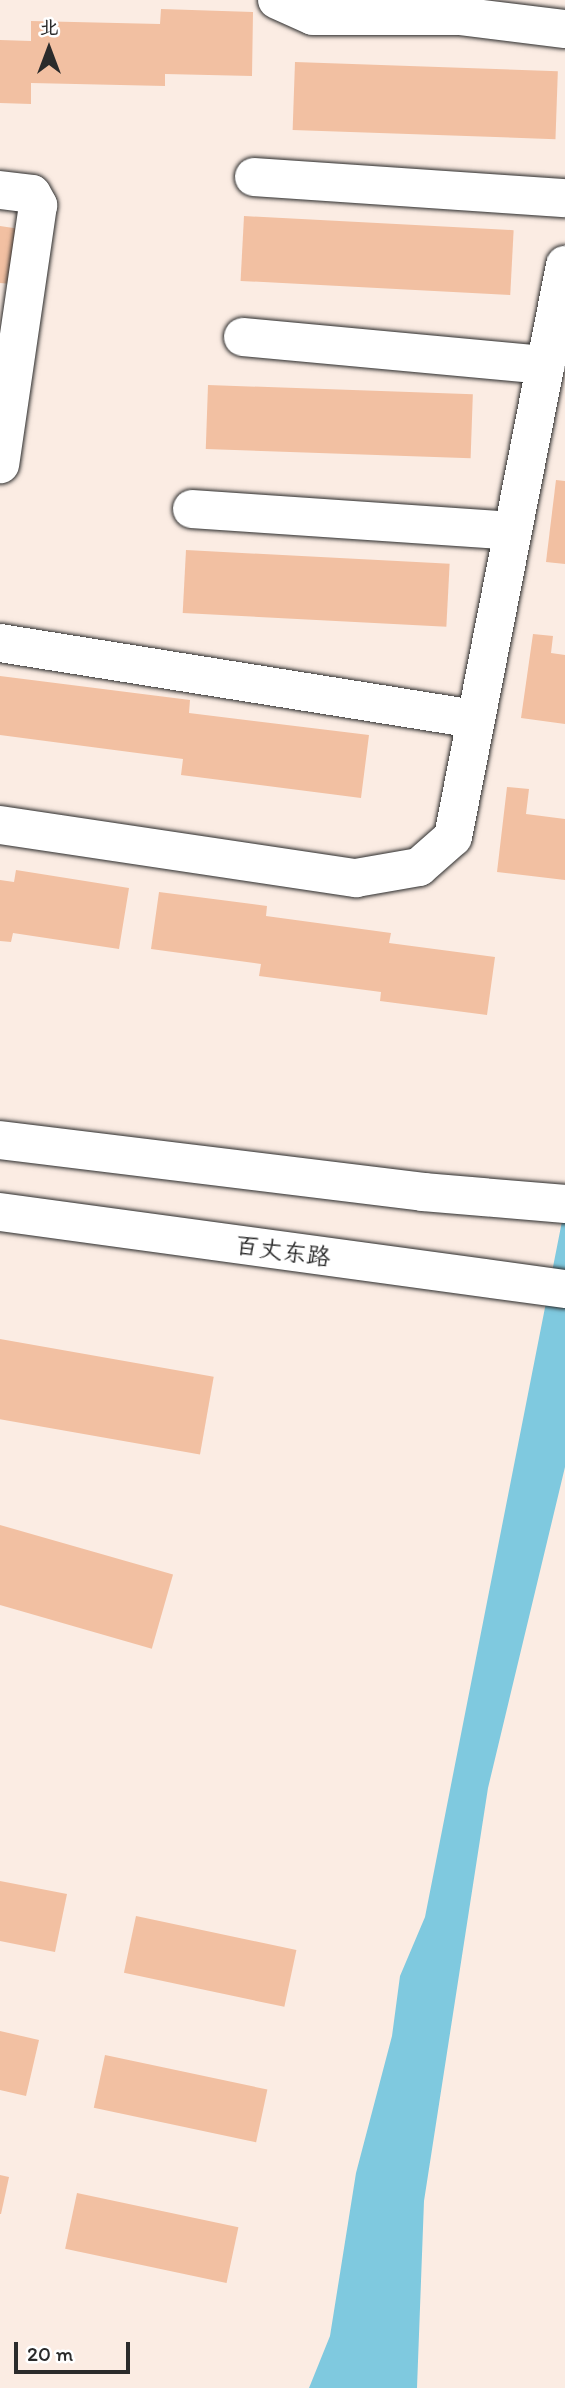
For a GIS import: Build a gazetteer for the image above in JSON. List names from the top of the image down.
{
  "streets": {
    "main road": ["百丈东路"]
  },
  "scale_bar": "20 m",
  "north": "top"
}
